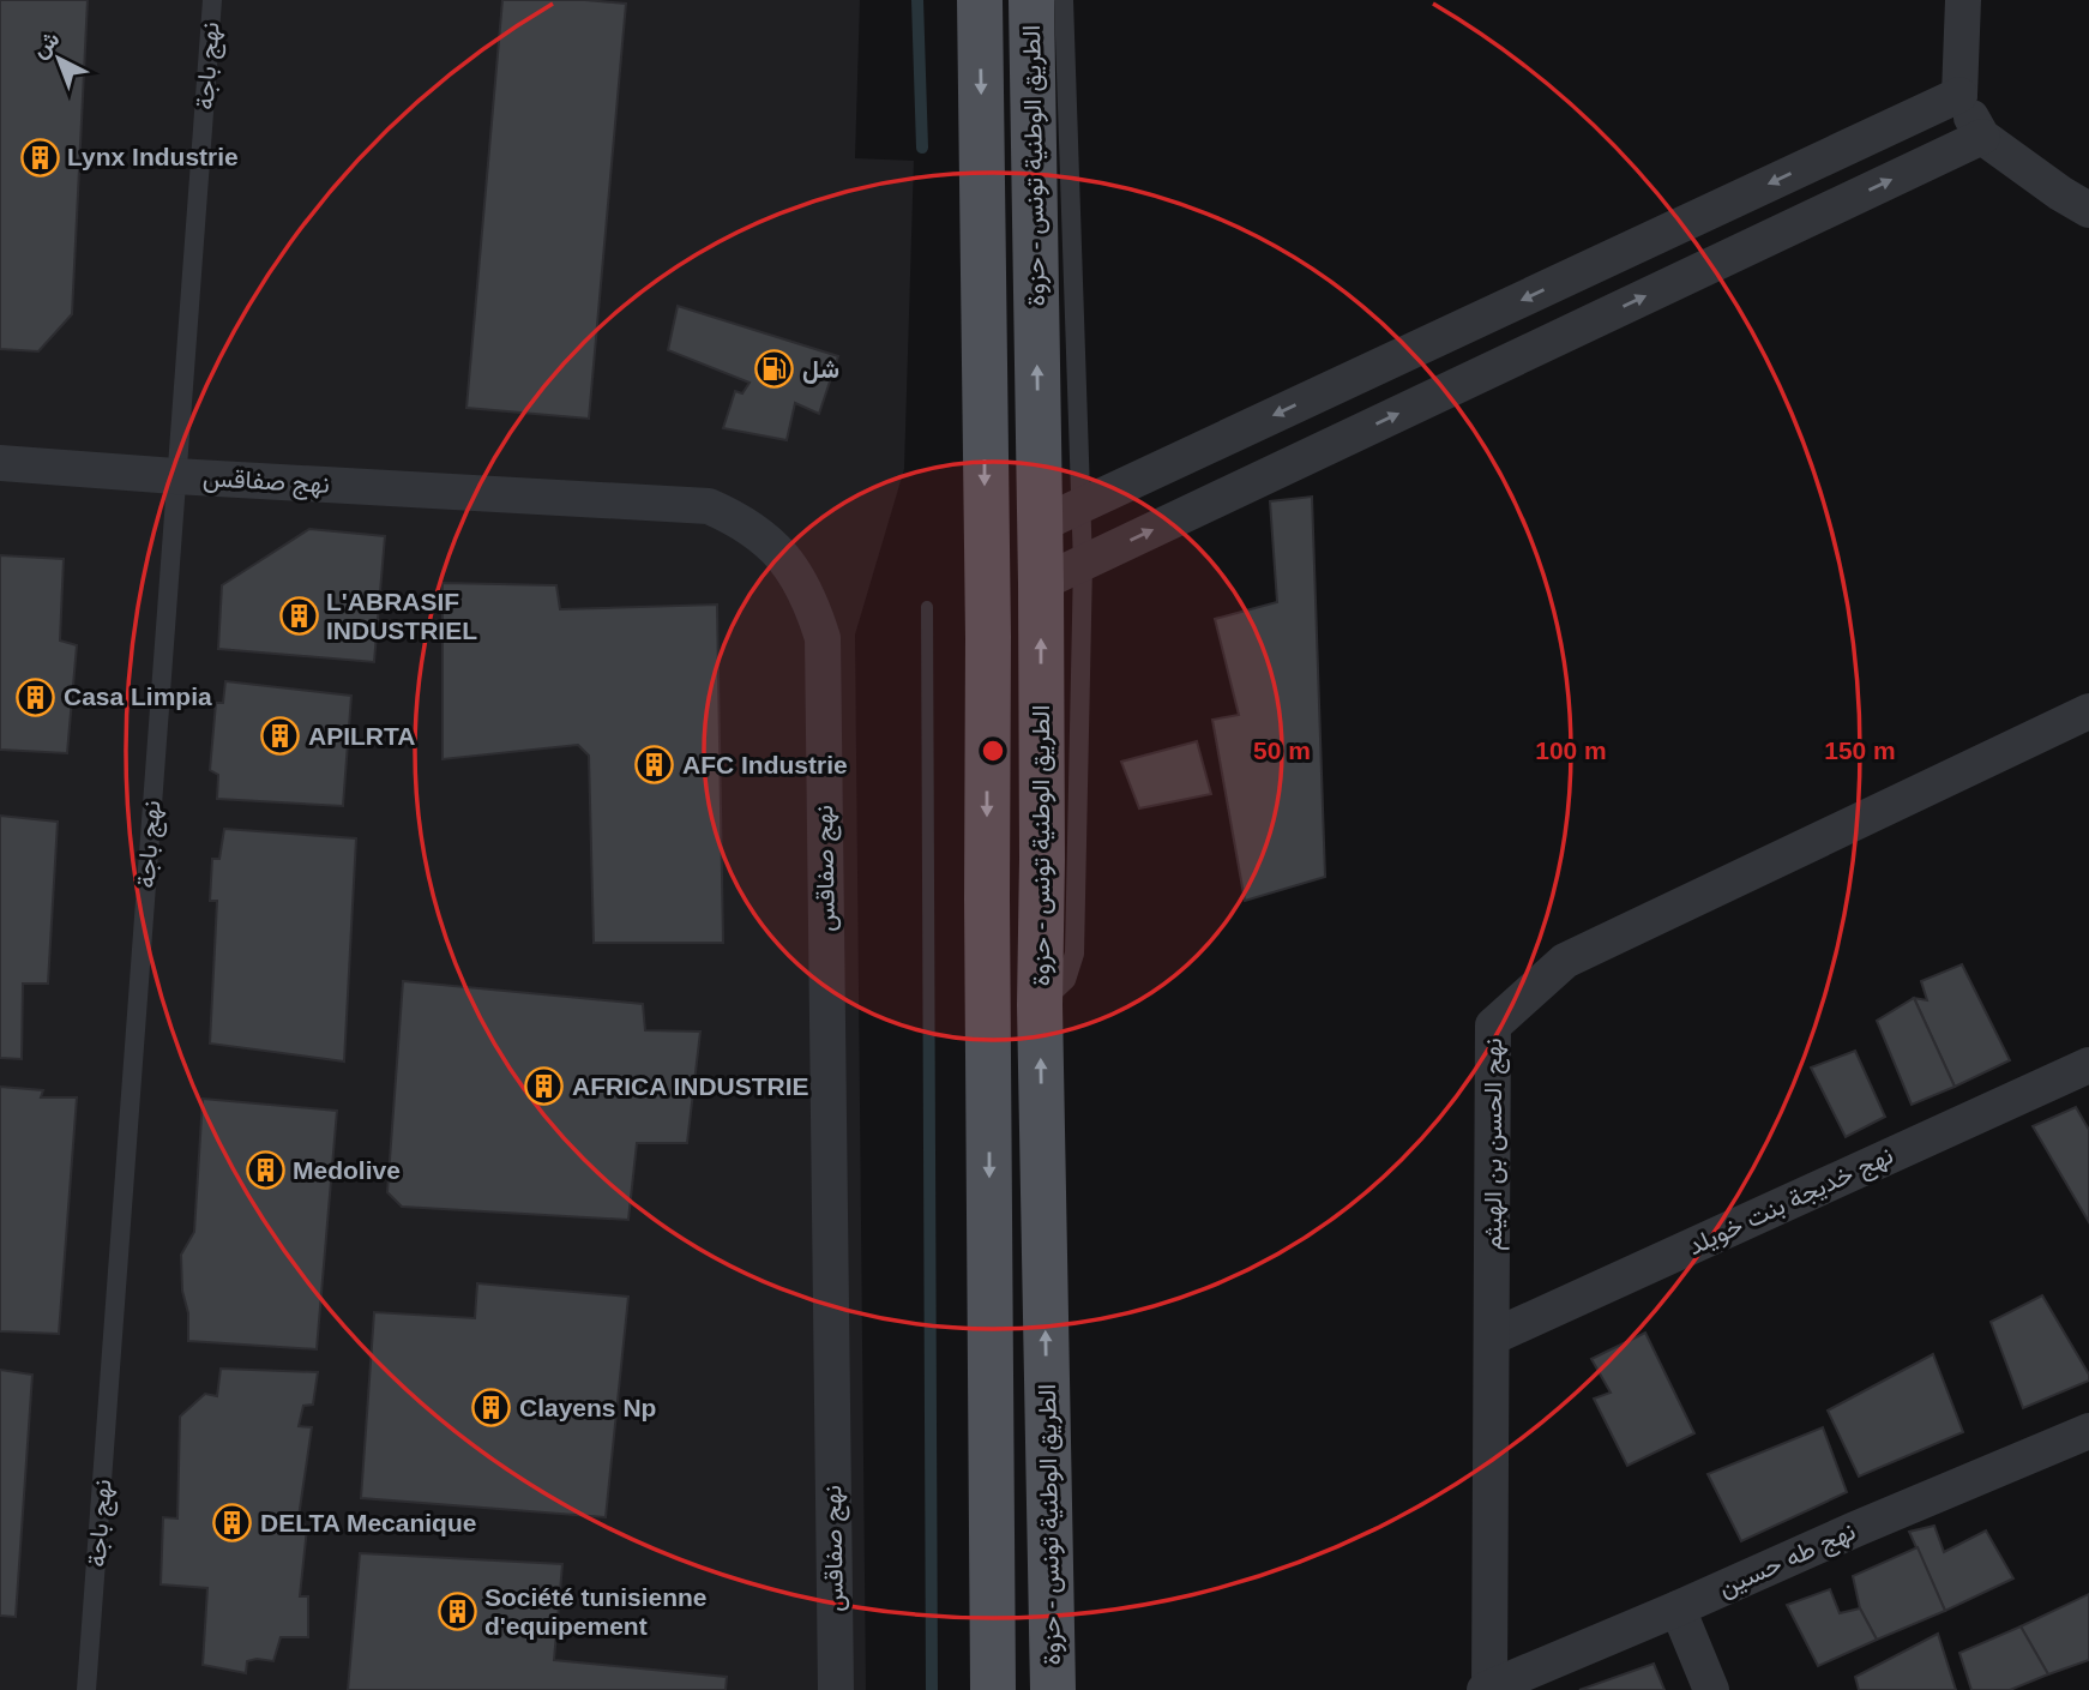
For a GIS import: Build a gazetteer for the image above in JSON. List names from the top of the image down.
{
  "streets": {
    "main road": ["الطريق الوطنية تونس - حزوة"],
    "street": [
      "نهج صفاقس",
      "نهج الحسن بن الهيثم",
      "نهج خديجة بنت خويلد",
      "نهج طه حسين"
    ],
    "lane": ["نهج باجة"]
  },
  "crossings": [
    ["نهج باجة", "نهج صفاقس"],
    ["نهج الحسن بن الهيثم", "نهج خديجة بنت خويلد"],
    ["نهج الحسن بن الهيثم", "نهج طه حسين"]
  ],
  "places": {
    "building": [
      "Lynx Industrie",
      "L'ABRASIF INDUSTRIEL",
      "Casa Limpia",
      "APILRTA",
      "AFC Industrie",
      "AFRICA INDUSTRIE",
      "Medolive",
      "Clayens Np",
      "DELTA Mecanique",
      "Société tunisienne d'equipement"
    ],
    "fuel station": ["شل"]
  },
  "north": "top left",
  "rings": ["50 m", "100 m", "150 m"]
}
